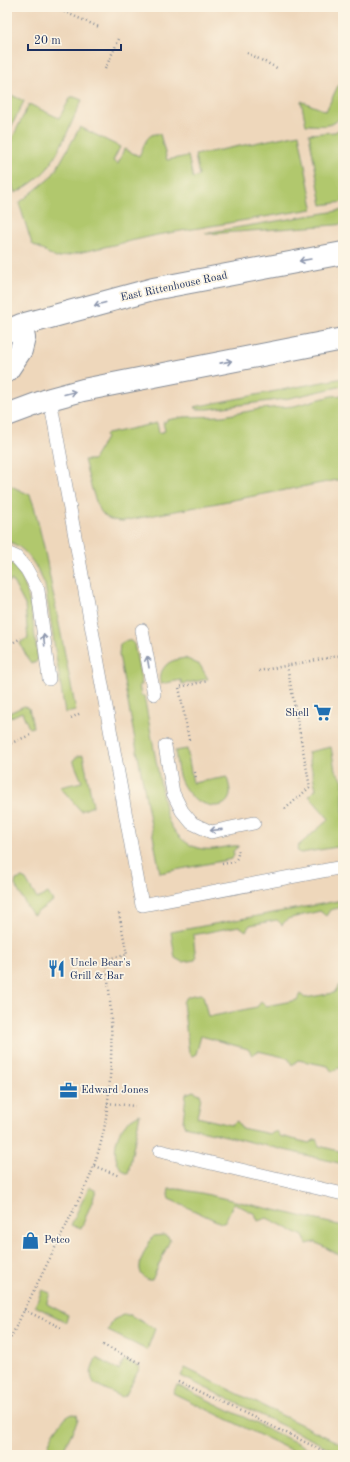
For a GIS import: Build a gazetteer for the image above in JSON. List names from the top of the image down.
{
  "streets": {
    "main road": ["East Rittenhouse Road"]
  },
  "places": {
    "supermarket": ["Shell"],
    "restaurant": ["Uncle Bear's Grill & Bar"],
    "office": ["Edward Jones"],
    "shop": ["Petco"]
  },
  "scale_bar": "20 m"
}
